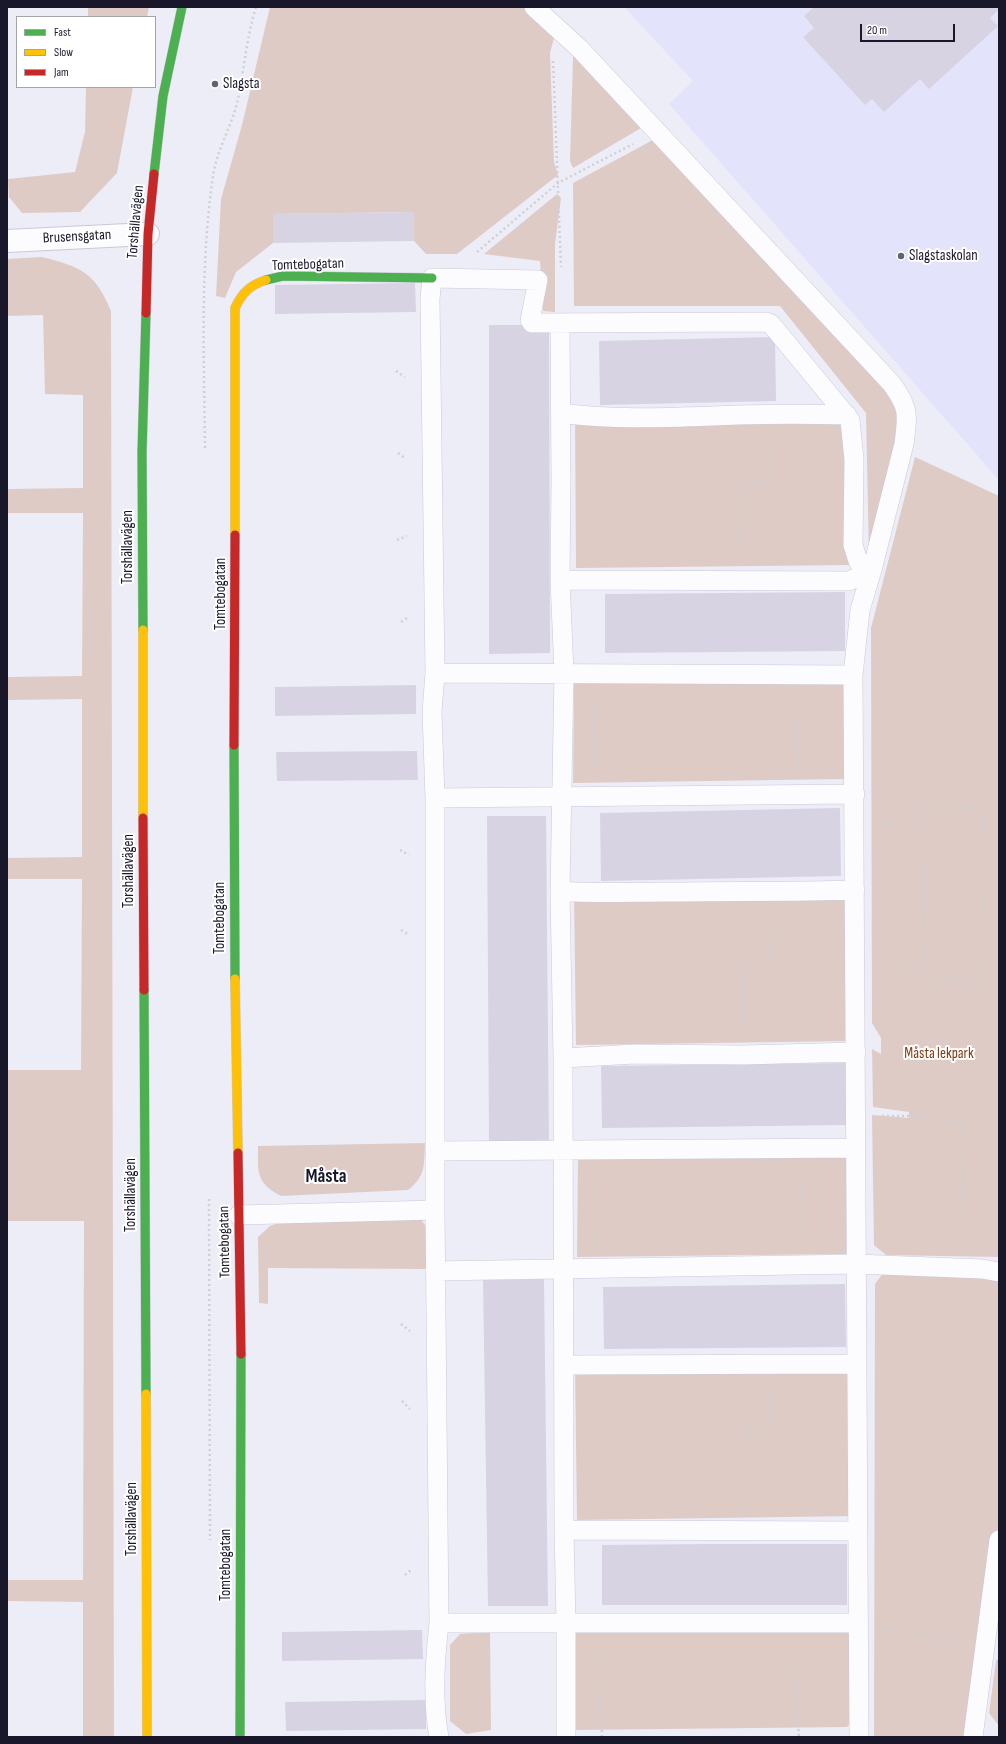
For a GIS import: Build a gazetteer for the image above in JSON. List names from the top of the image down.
{
  "streets": {
    "main road": ["Torshällavägen", "Tomtebogatan"],
    "street": ["Brusensgatan"]
  },
  "crossings": [
    ["Torshällavägen", "Brusensgatan"]
  ],
  "districts": ["Måsta"],
  "parks": ["Måsta lekpark"],
  "places": ["Slagsta", "Slagstaskolan"],
  "legend": ["Fast", "Slow", "Jam"],
  "scale_bar": "20 m"
}
